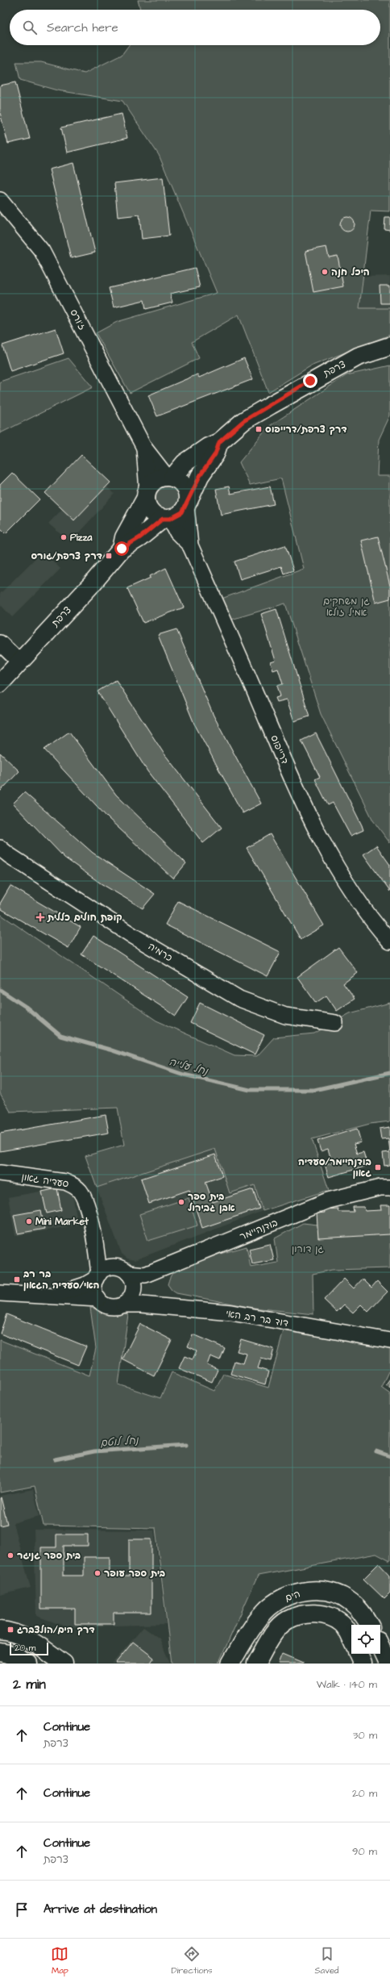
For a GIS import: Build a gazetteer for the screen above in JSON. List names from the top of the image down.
{
  "streets": {
    "street": [
      "ז'ורס",
      "צרפת",
      "דרייפוס",
      "כרמיה",
      "סעדיה גאון",
      "בודנהיימר",
      "דוד בר רב האי",
      "הים"
    ]
  },
  "crossings": [
    ["ז'ורס", "צרפת"],
    ["ז'ורס", "דרייפוס"],
    ["צרפת", "דרייפוס"],
    ["סעדיה גאון", "בודנהיימר"],
    ["סעדיה גאון", "דוד בר רב האי"],
    ["בודנהיימר", "דוד בר רב האי"]
  ],
  "water": ["נחל עלייה", "נחל לוטם"],
  "parks": ["גן משחקים אמיל זולא", "גן דורון"],
  "places": {
    "other": [
      "היכל חנה",
      "Pizza",
      "בית ספר אבן גבירול",
      "Mini Market",
      "בית ספר גניגר",
      "בית ספר עופר"
    ],
    "transit": [
      "דרך צרפת/דרייפוס",
      "דרך צרפת/גורס",
      "בודנהיימר/סעדיה גאון",
      "בר רב האי/סעדיה הגאון",
      "דרך הים/הולצברג"
    ],
    "health": ["קופת חולים כללית"]
  },
  "scale_bar": "20 m",
  "page": {
    "search": "Search here",
    "scale": "20 m",
    "heading": ["2 min", "Walk · 140 m"],
    "list": [
      ["Continue", "צרפת", "30 m"],
      ["Continue", "20 m"],
      ["Continue", "צרפת", "90 m"],
      "Arrive at destination"
    ],
    "nav": ["Map", "Directions", "Saved"]
  }
}
